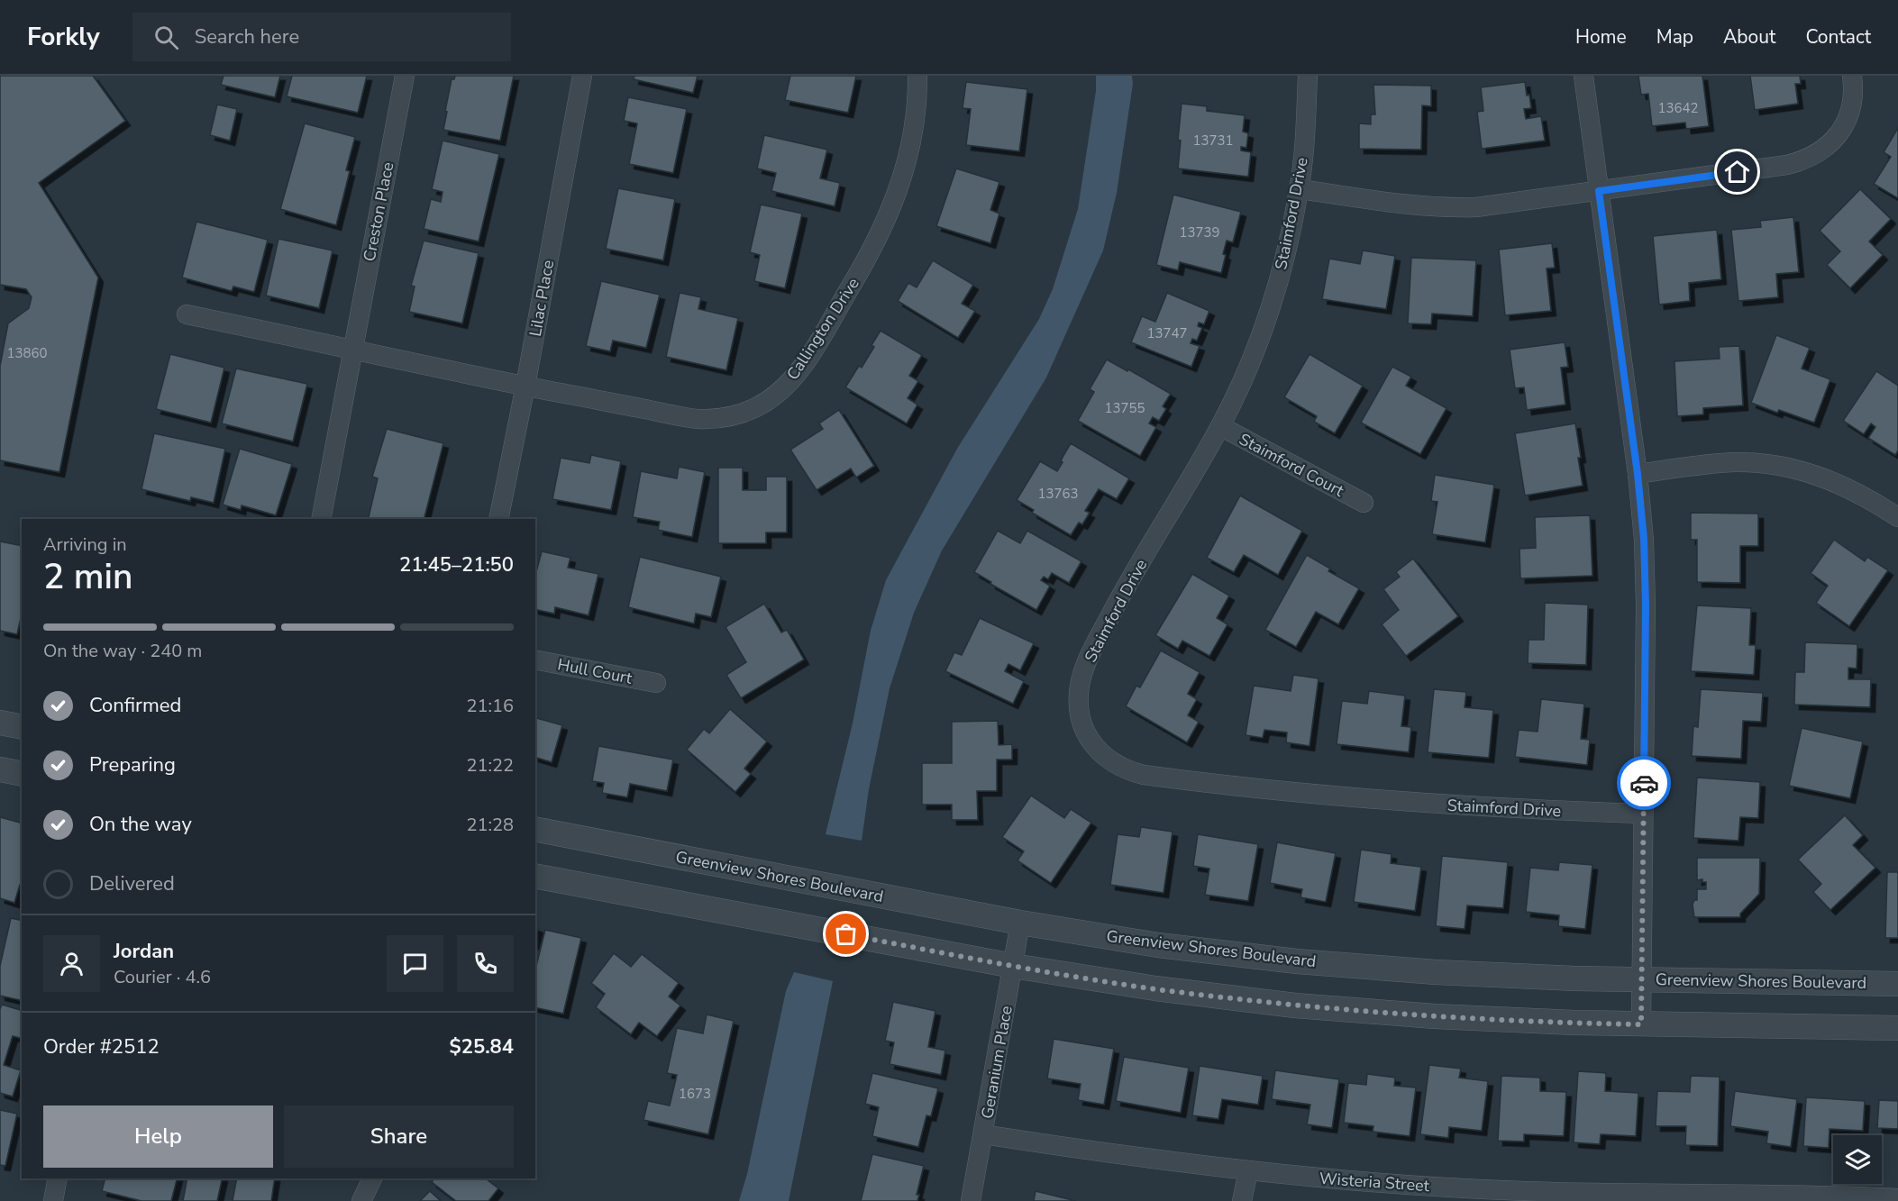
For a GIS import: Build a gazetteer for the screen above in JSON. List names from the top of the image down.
{
  "streets": {
    "street": [
      "Creston Place",
      "Staimford Drive",
      "Lilac Place",
      "Callington Drive",
      "Staimford Court",
      "Hull Court",
      "Greenview Shores Boulevard",
      "Geranium Place",
      "Wisteria Street"
    ]
  },
  "crossings": [
    ["Staimford Drive", "Staimford Court"],
    ["Lilac Place", "Callington Drive"],
    ["Greenview Shores Boulevard", "Geranium Place"],
    ["Geranium Place", "Wisteria Street"]
  ],
  "house_numbers": [
    "13642",
    "13731",
    "13739",
    "13747",
    "13860",
    "13755",
    "13763",
    "1673"
  ],
  "page": {
    "header": "Forkly",
    "search": "Search here",
    "nav": [
      "Home",
      "Map",
      "About",
      "Contact"
    ],
    "heading": ["2 min", "Arriving in", "21:45–21:50"],
    "panel": [
      "Jordan",
      "Courier · 4.6",
      "Order #2512",
      "$25.84"
    ],
    "bar": "On the way · 240 m",
    "list": [
      ["Confirmed", "21:16"],
      ["Preparing", "21:22"],
      ["On the way", "21:28"],
      "Delivered"
    ],
    "buttons": ["Help", "Share"]
  }
}
